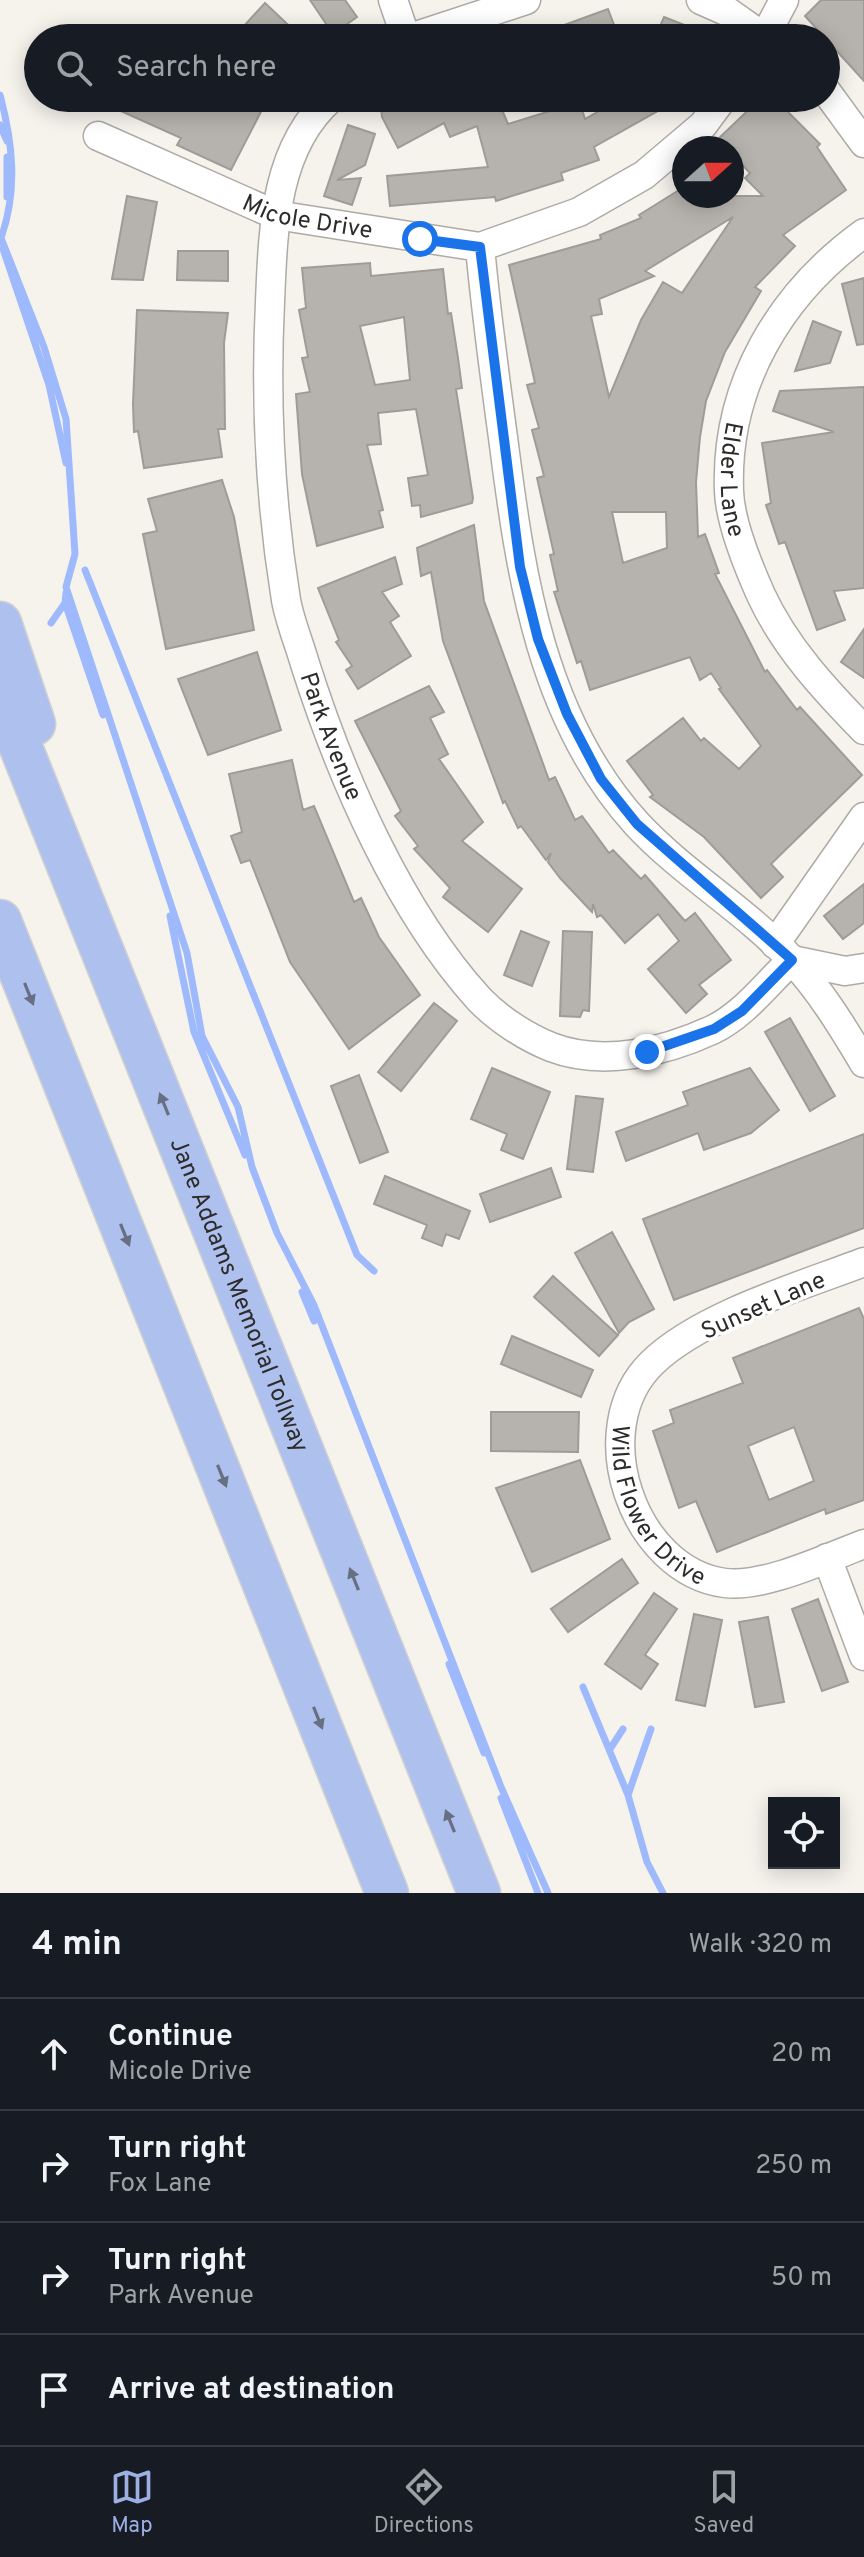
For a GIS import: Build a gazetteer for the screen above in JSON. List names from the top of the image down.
{
  "streets": {
    "highway": ["Jane Addams Memorial Tollway"],
    "street": [
      "Micole Drive",
      "Elder Lane",
      "Park Avenue",
      "Sunset Lane",
      "Wild Flower Drive"
    ]
  },
  "crossings": [
    ["Micole Drive", "Park Avenue"],
    ["Sunset Lane", "Wild Flower Drive"]
  ],
  "north": "right",
  "page": {
    "search": "Search here",
    "heading": ["4 min", "Walk · 320 m"],
    "list": [
      ["Continue", "Micole Drive", "20 m"],
      ["Turn right", "Fox Lane", "250 m"],
      ["Turn right", "Park Avenue", "50 m"],
      "Arrive at destination"
    ],
    "nav": ["Map", "Directions", "Saved"]
  }
}
